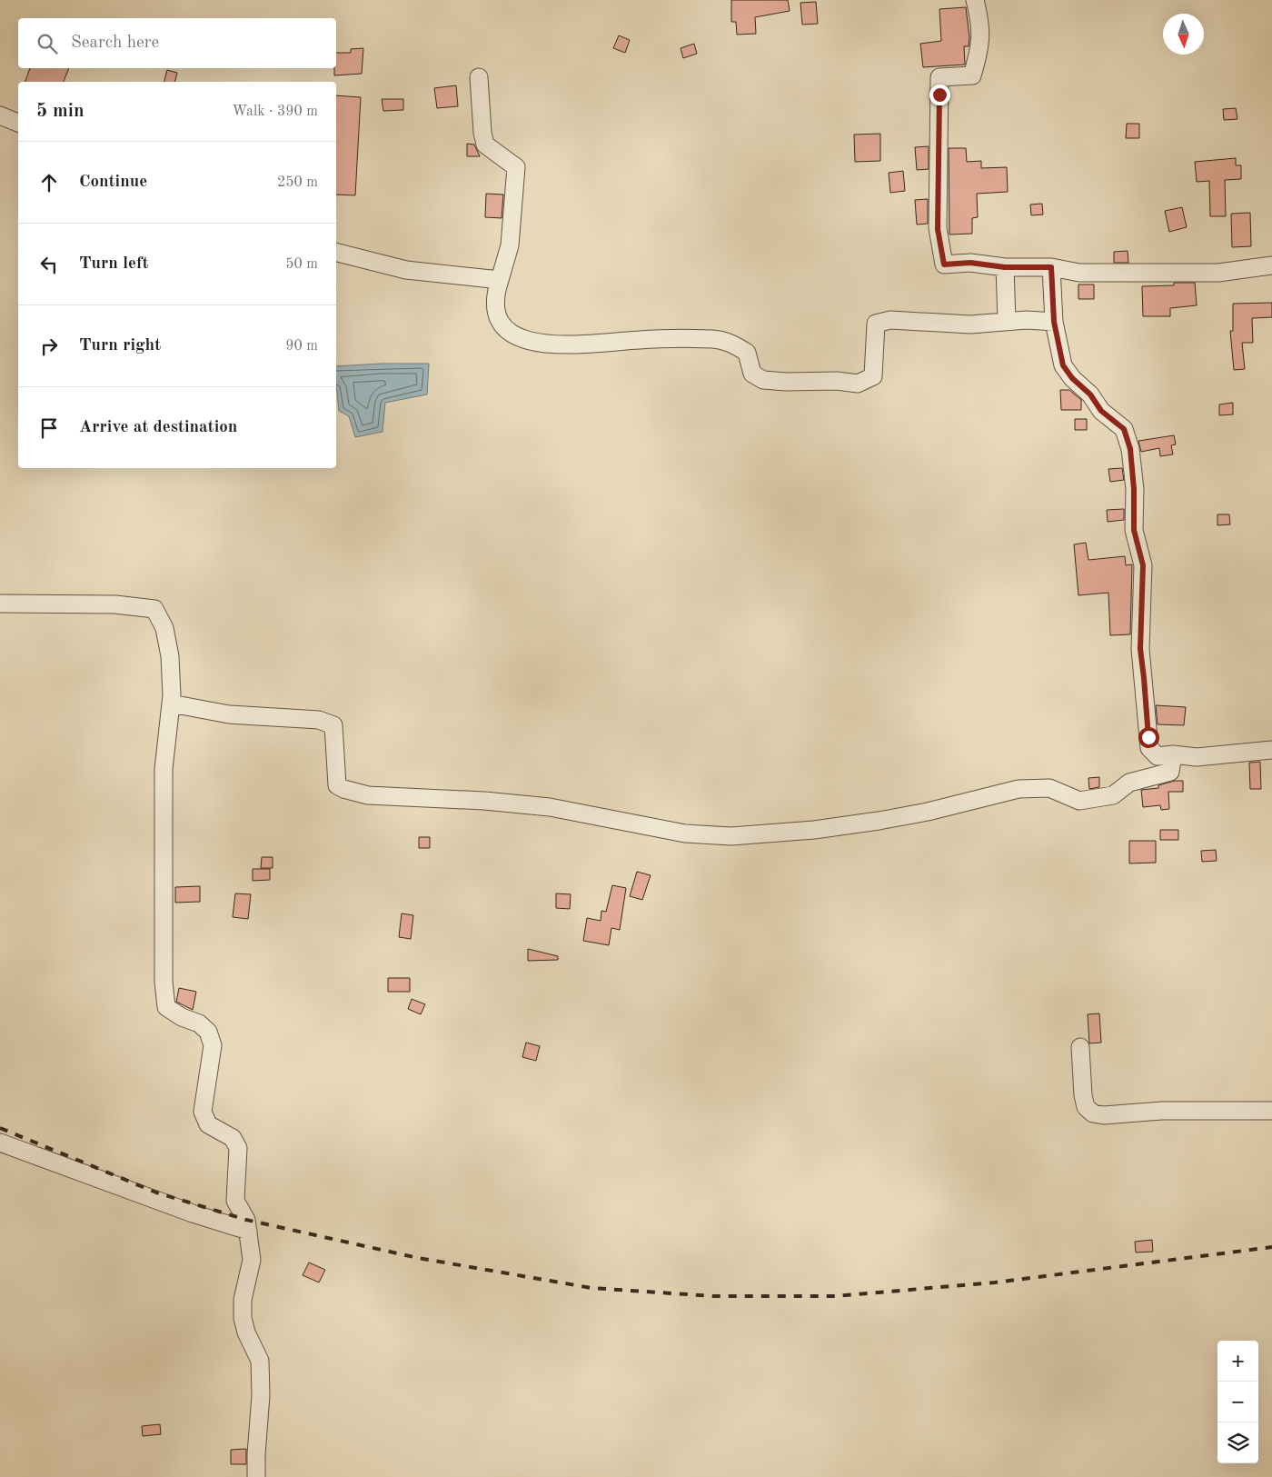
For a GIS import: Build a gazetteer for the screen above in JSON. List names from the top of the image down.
{
  "north": "bottom",
  "page": {
    "search": "Search here",
    "heading": ["5 min", "Walk · 390 m"],
    "list": [
      ["Continue", "250 m"],
      ["Turn left", "50 m"],
      ["Turn right", "90 m"],
      "Arrive at destination"
    ],
    "map_buttons": ["+", "−"]
  }
}
